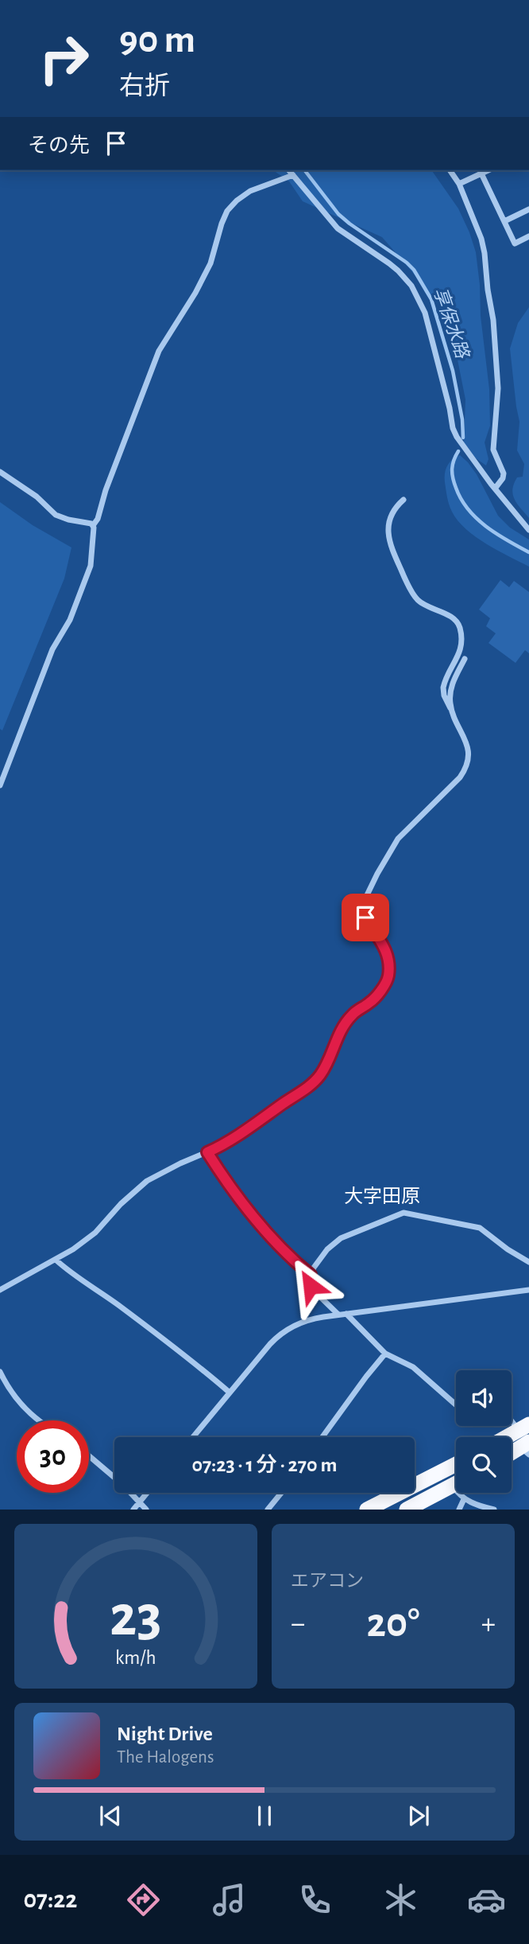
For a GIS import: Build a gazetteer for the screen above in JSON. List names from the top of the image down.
{
  "districts": ["大字田原"],
  "water": ["享保水路"],
  "page": {
    "turn": ["90 m", "右折"],
    "then": "その先",
    "limit": "30",
    "trip": "07:23 · 1 分 · 270 m",
    "tile": "エアコン",
    "heat": ["−", "20°", "+"],
    "song": ["Night Drive", "The Halogens"],
    "tabs": "07:22",
    "gauge": ["23", "km/h"]
  }
}
